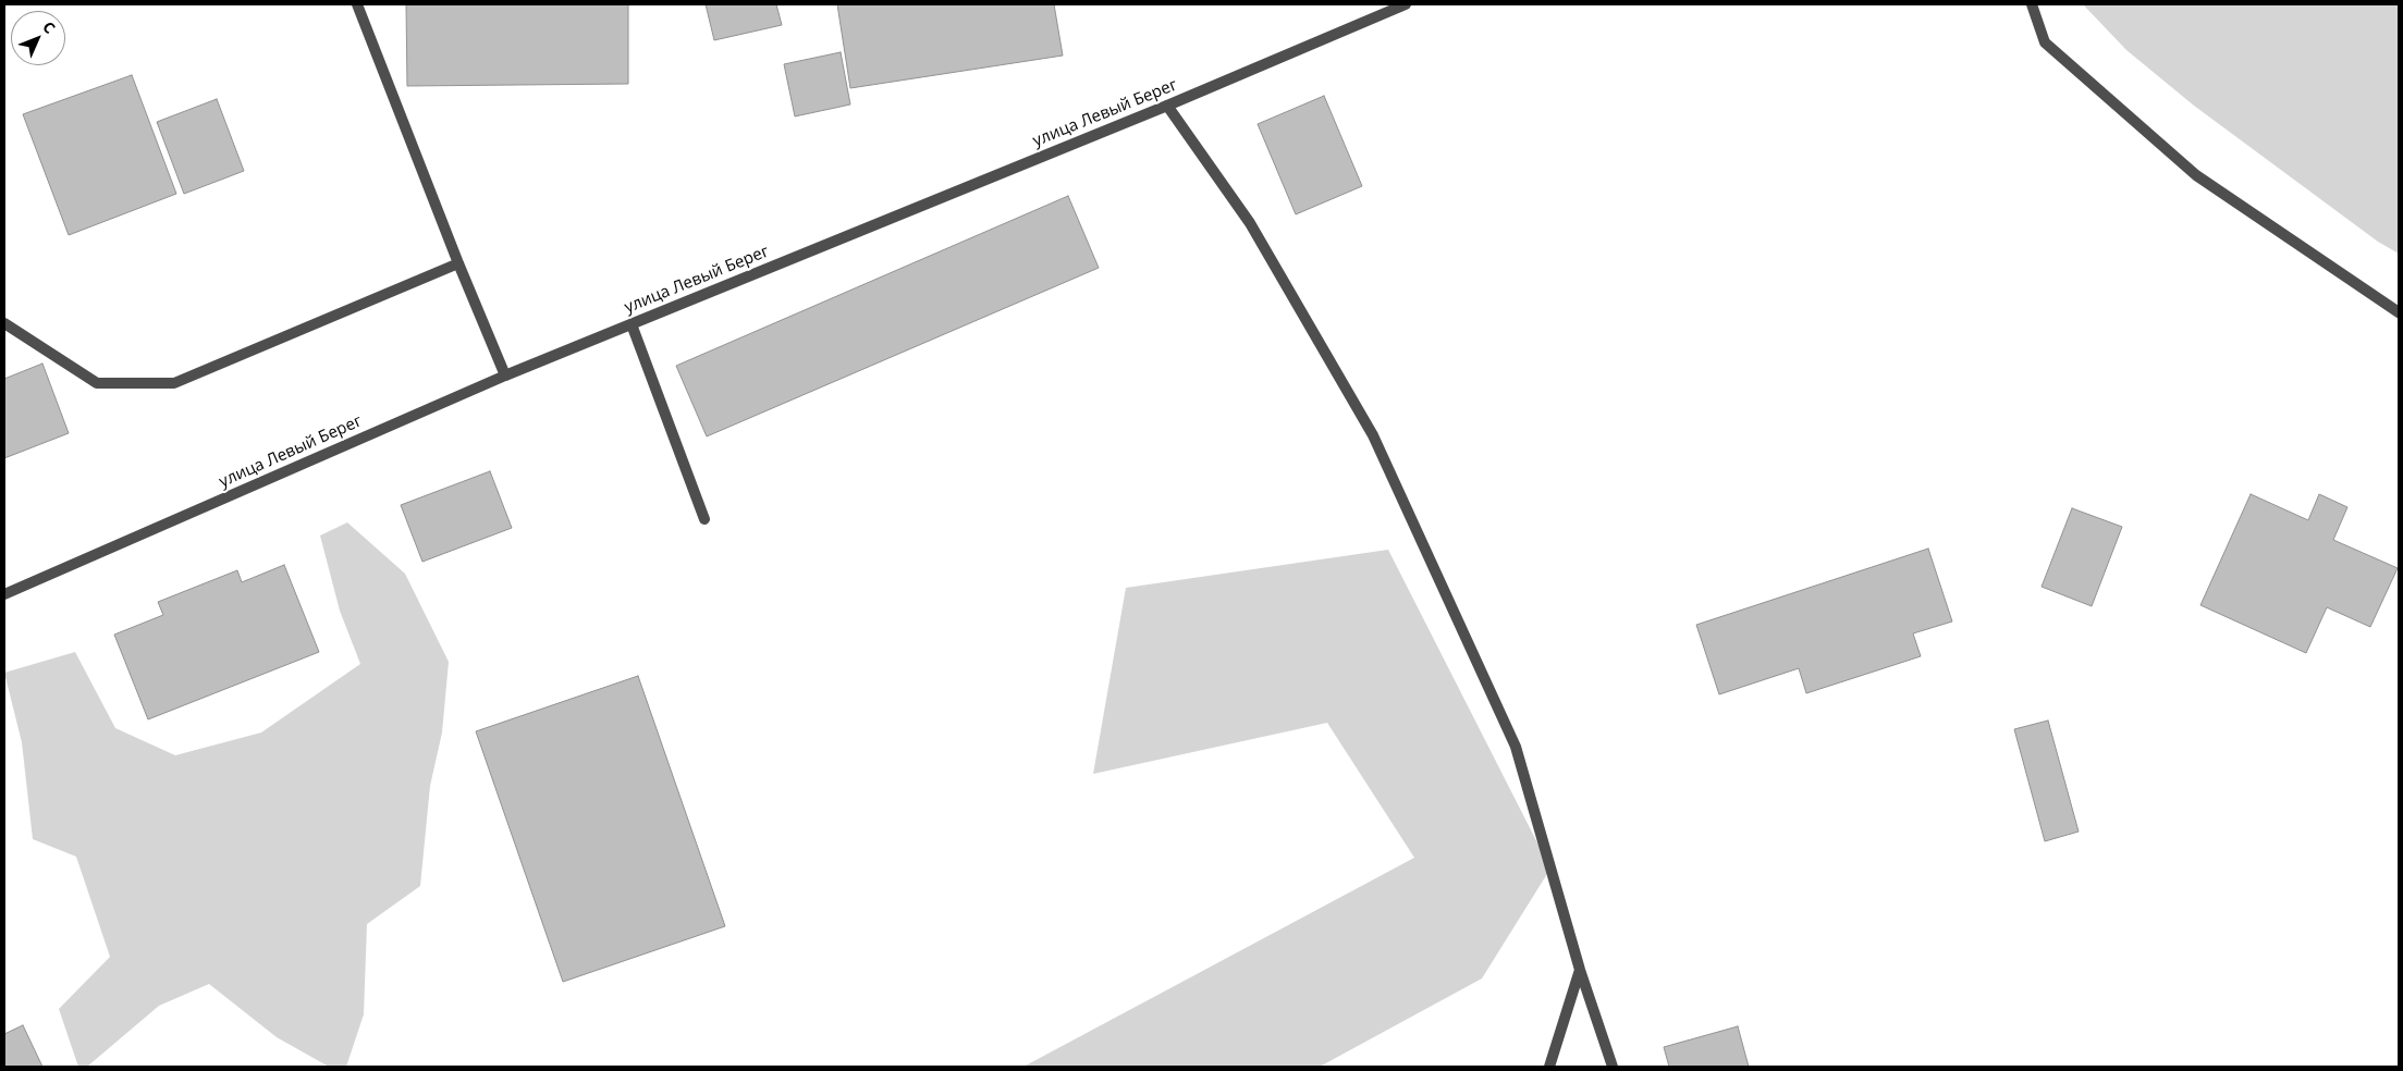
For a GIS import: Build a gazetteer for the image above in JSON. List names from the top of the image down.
{
  "streets": {
    "street": ["улица Левый Берег"]
  },
  "north": "top right"
}
